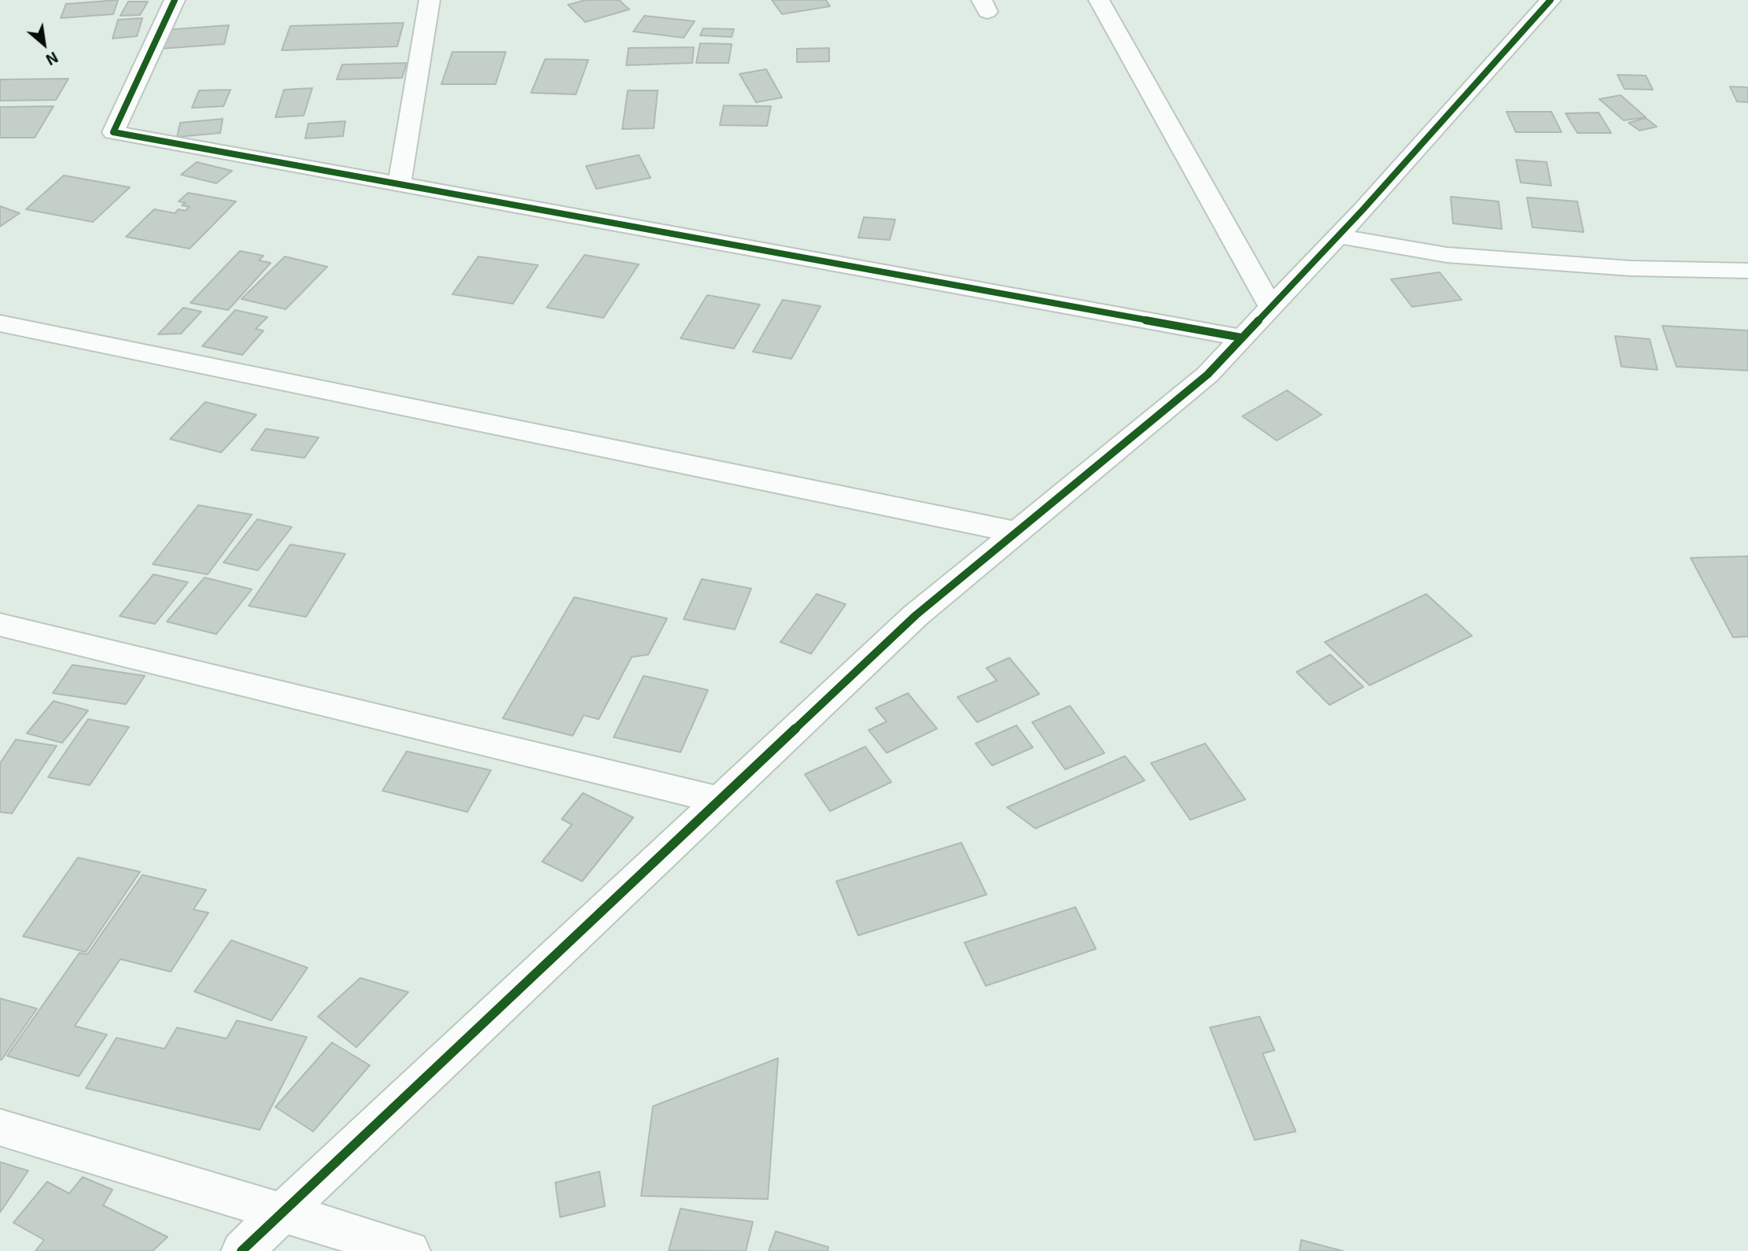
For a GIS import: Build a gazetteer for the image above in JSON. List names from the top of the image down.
{
  "north": "bottom right"
}
